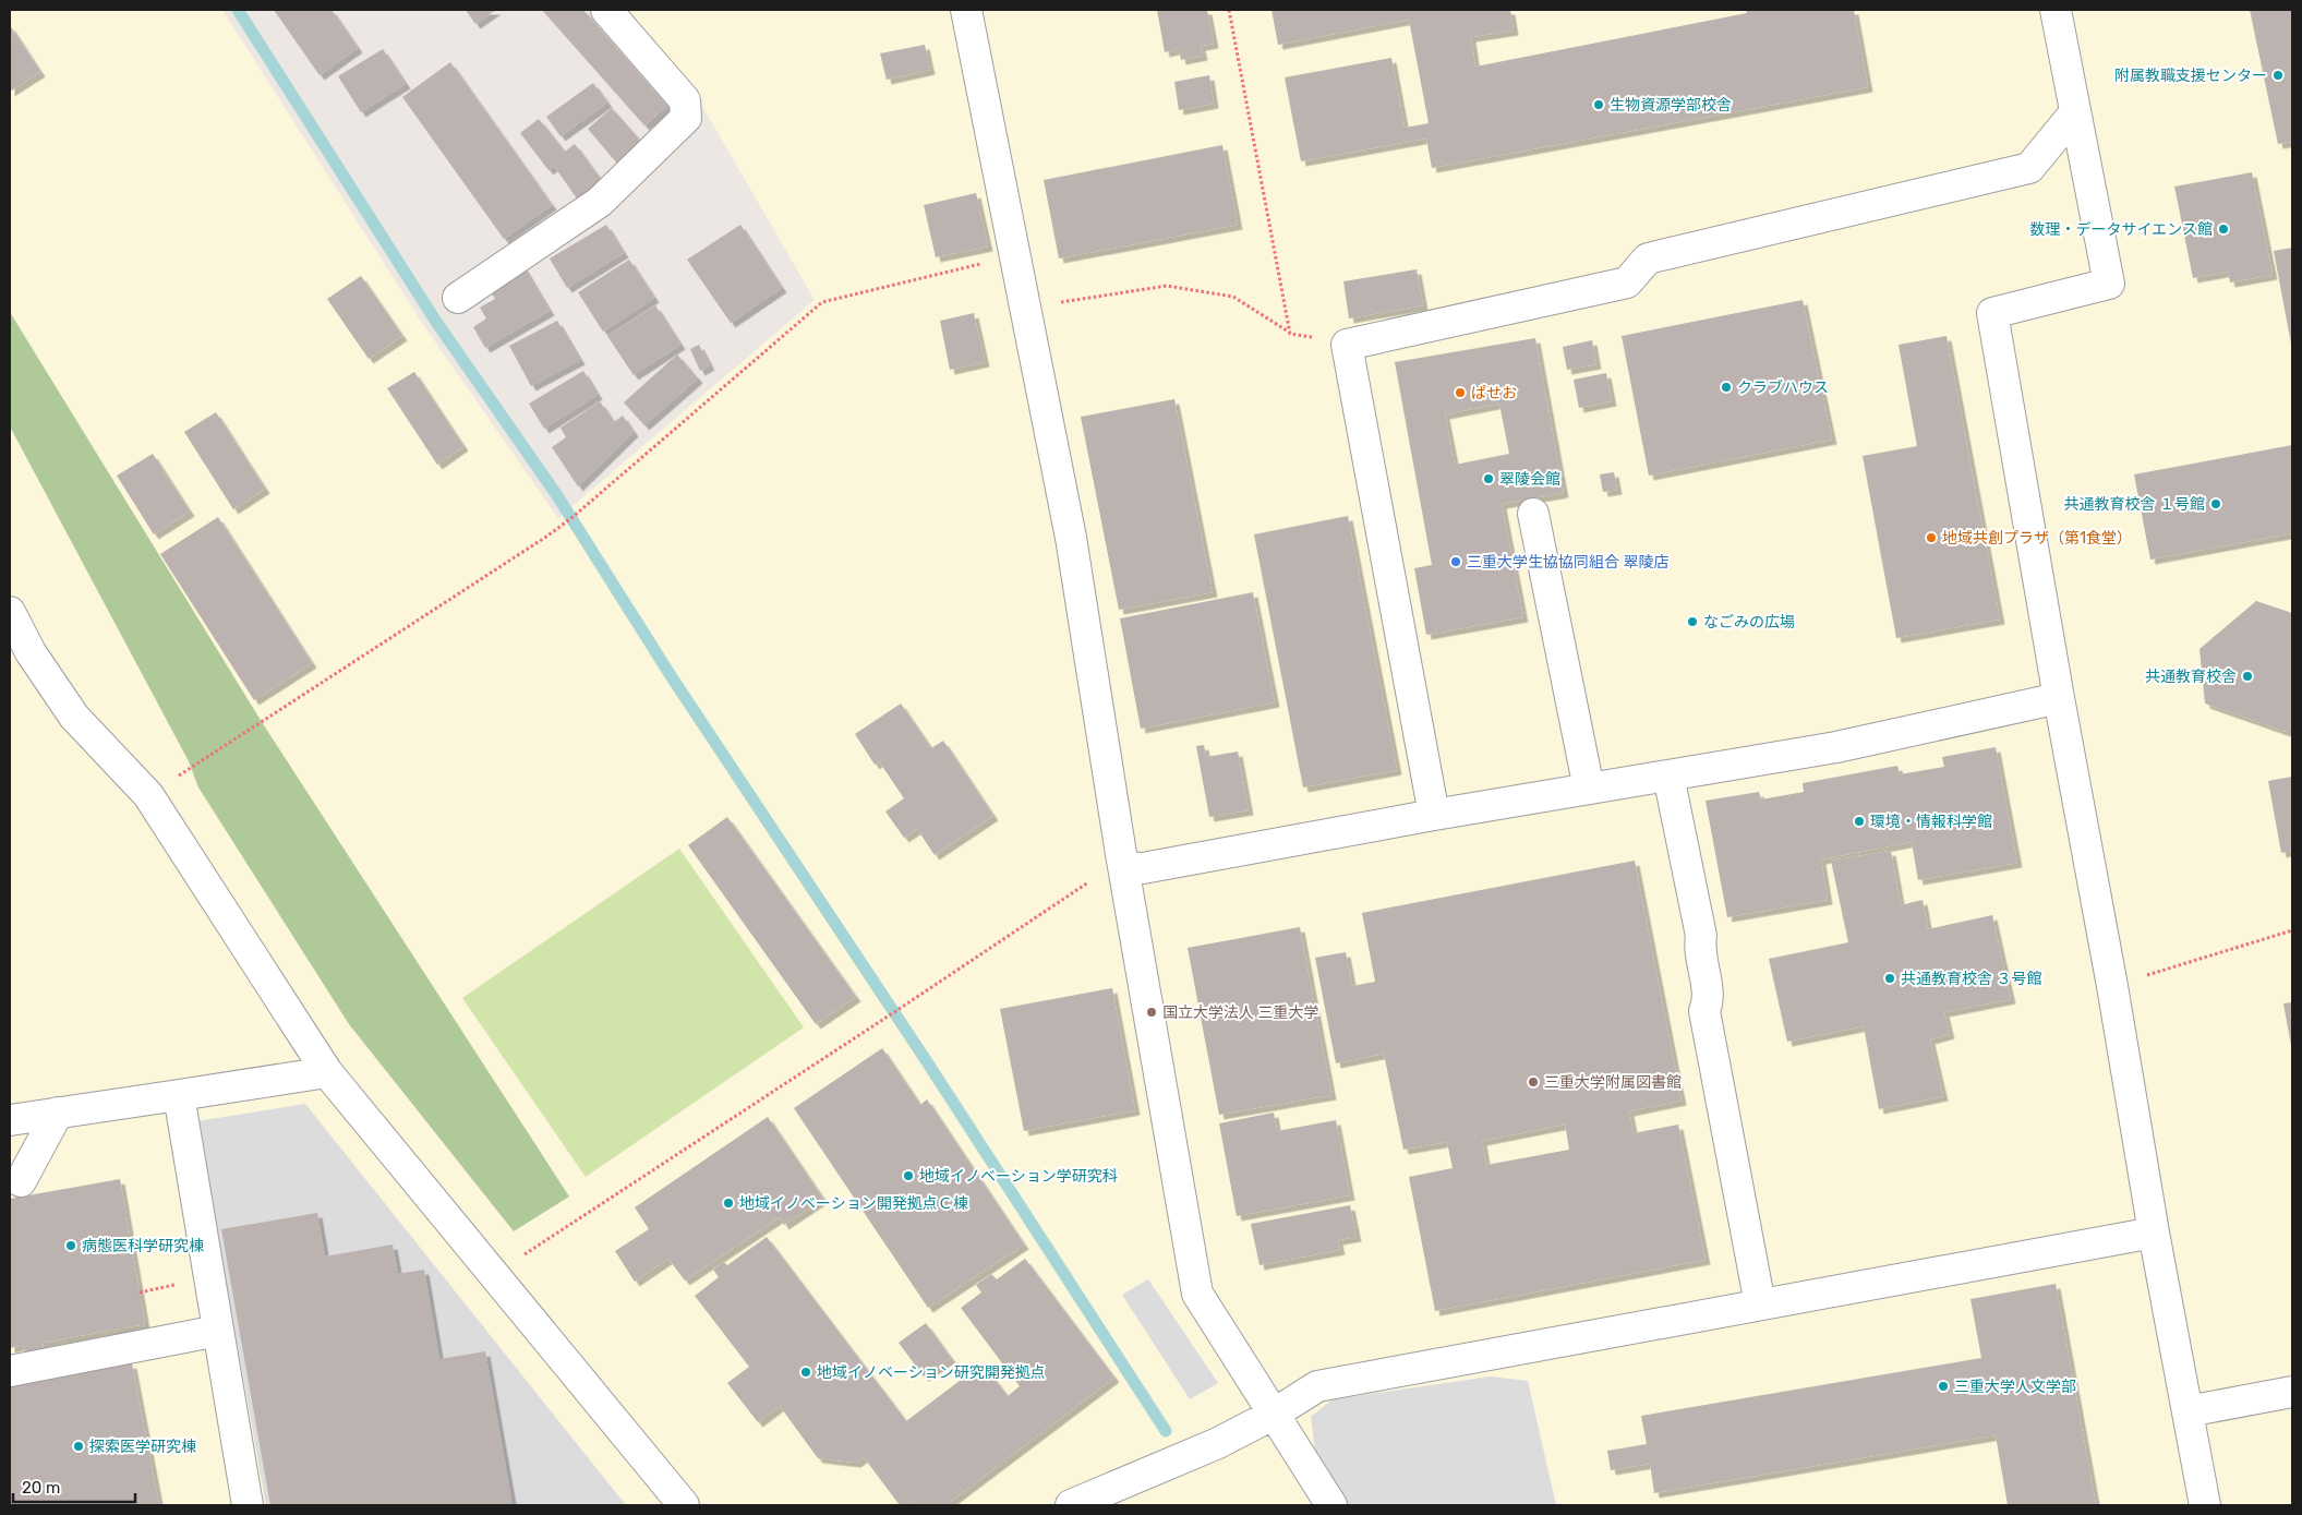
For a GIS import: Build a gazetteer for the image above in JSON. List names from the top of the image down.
{
  "places": [
    "附属教職支援センター",
    "生物資源学部校舎",
    "数理・データサイエンス館",
    "クラブハウス",
    "ぱせお",
    "翠陵会館",
    "共通教育校舎 １号館",
    "地域共創プラザ（第1食堂）",
    "三重大学生協協同組合 翠陵店",
    "なごみの広場",
    "共通教育校舎",
    "環境・情報科学館",
    "共通教育校舎 ３号館",
    "国立大学法人 三重大学",
    "三重大学附属図書館",
    "地域イノベーション学研究科",
    "地域イノベーション開発拠点Ｃ棟",
    "病態医科学研究棟",
    "地域イノベーション研究開発拠点",
    "三重大学人文学部",
    "探索医学研究棟"
  ],
  "scale_bar": "20 m"
}
